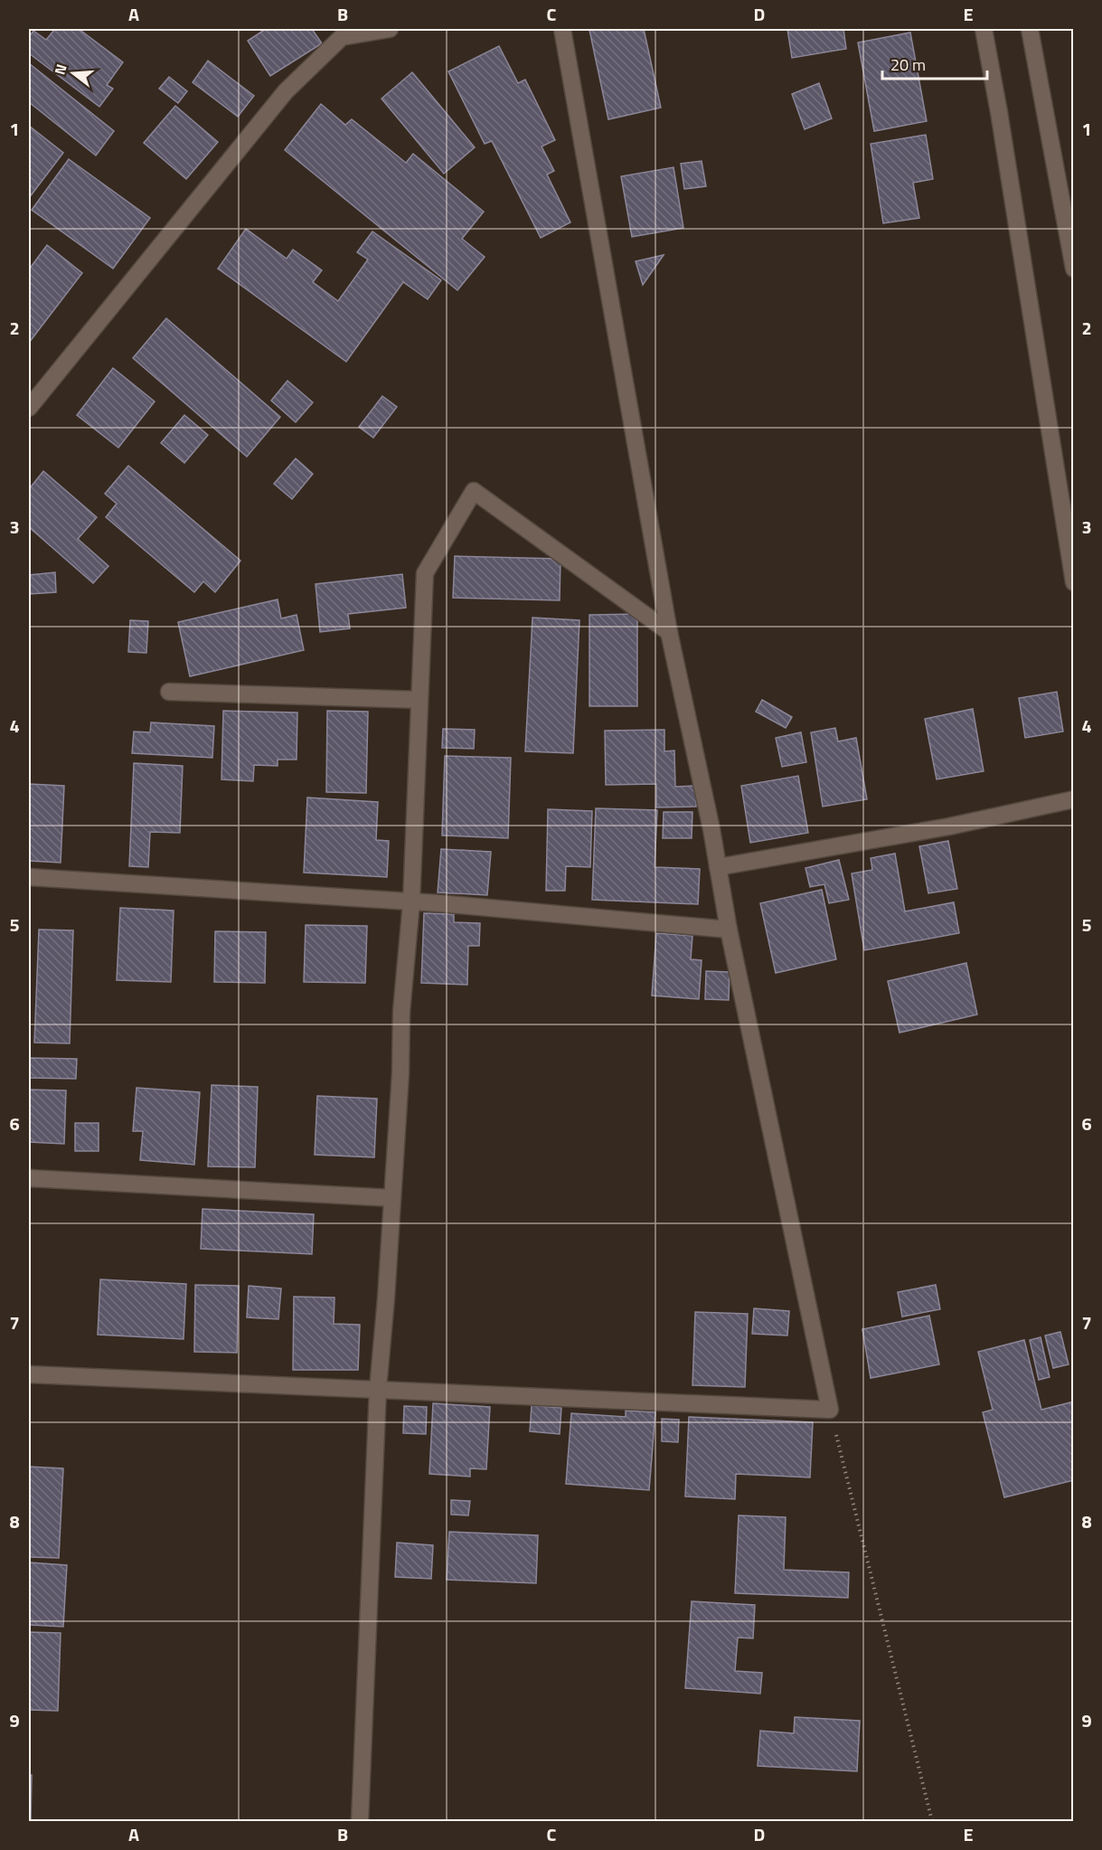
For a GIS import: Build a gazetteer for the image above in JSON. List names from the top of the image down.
{
  "scale_bar": "20 m",
  "north": "left",
  "grid": {
    "columns": [
      "A",
      "B",
      "C",
      "D",
      "E"
    ],
    "rows": [
      "1",
      "2",
      "3",
      "4",
      "5",
      "6",
      "7",
      "8",
      "9"
    ]
  }
}
